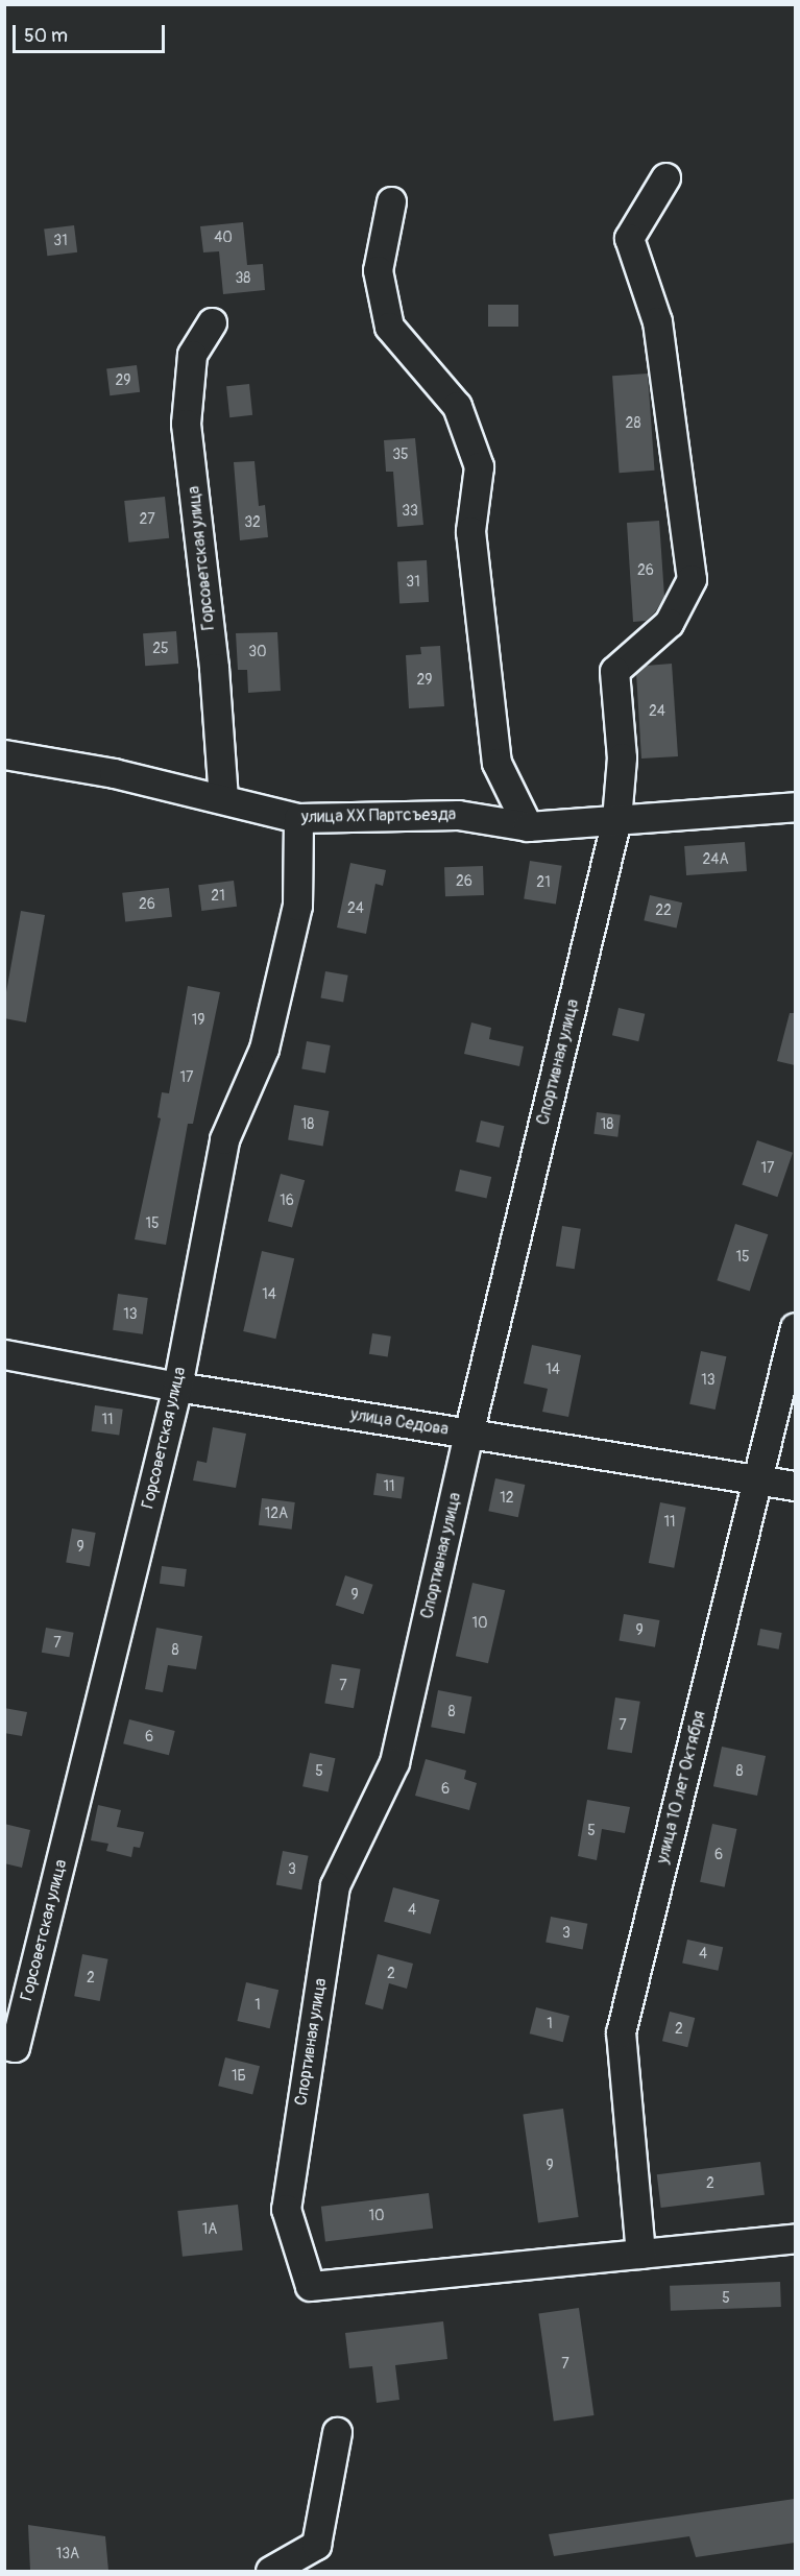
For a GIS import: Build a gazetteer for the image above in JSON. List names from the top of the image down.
{
  "streets": {
    "street": [
      "Горсоветская улица",
      "улица XX Партсъезда",
      "Спортивная улица",
      "улица Седова",
      "улица 10 лет Октября"
    ]
  },
  "crossings": [
    ["Горсоветская улица", "улица XX Партсъезда"],
    ["Горсоветская улица", "улица Седова"],
    ["улица XX Партсъезда", "Спортивная улица"],
    ["Спортивная улица", "улица Седова"],
    ["Спортивная улица", "улица 10 лет Октября"],
    ["улица Седова", "улица 10 лет Октября"]
  ],
  "house_numbers": [
    "40",
    "31",
    "38",
    "29",
    "28",
    "35",
    "33",
    "27",
    "32",
    "26",
    "31",
    "25",
    "30",
    "29",
    "24",
    "24А",
    "26",
    "21",
    "21",
    "26",
    "24",
    "22",
    "19",
    "17",
    "18",
    "18",
    "17",
    "16",
    "15",
    "15",
    "14",
    "13",
    "14",
    "13",
    "11",
    "11",
    "12",
    "12А",
    "11",
    "9",
    "9",
    "10",
    "9",
    "7",
    "8",
    "7",
    "8",
    "7",
    "6",
    "5",
    "8",
    "6",
    "5",
    "6",
    "3",
    "4",
    "3",
    "4",
    "2",
    "2",
    "1",
    "1",
    "2",
    "1Б",
    "9",
    "2",
    "10",
    "1А",
    "5",
    "7",
    "13А"
  ],
  "scale_bar": "50 m"
}
